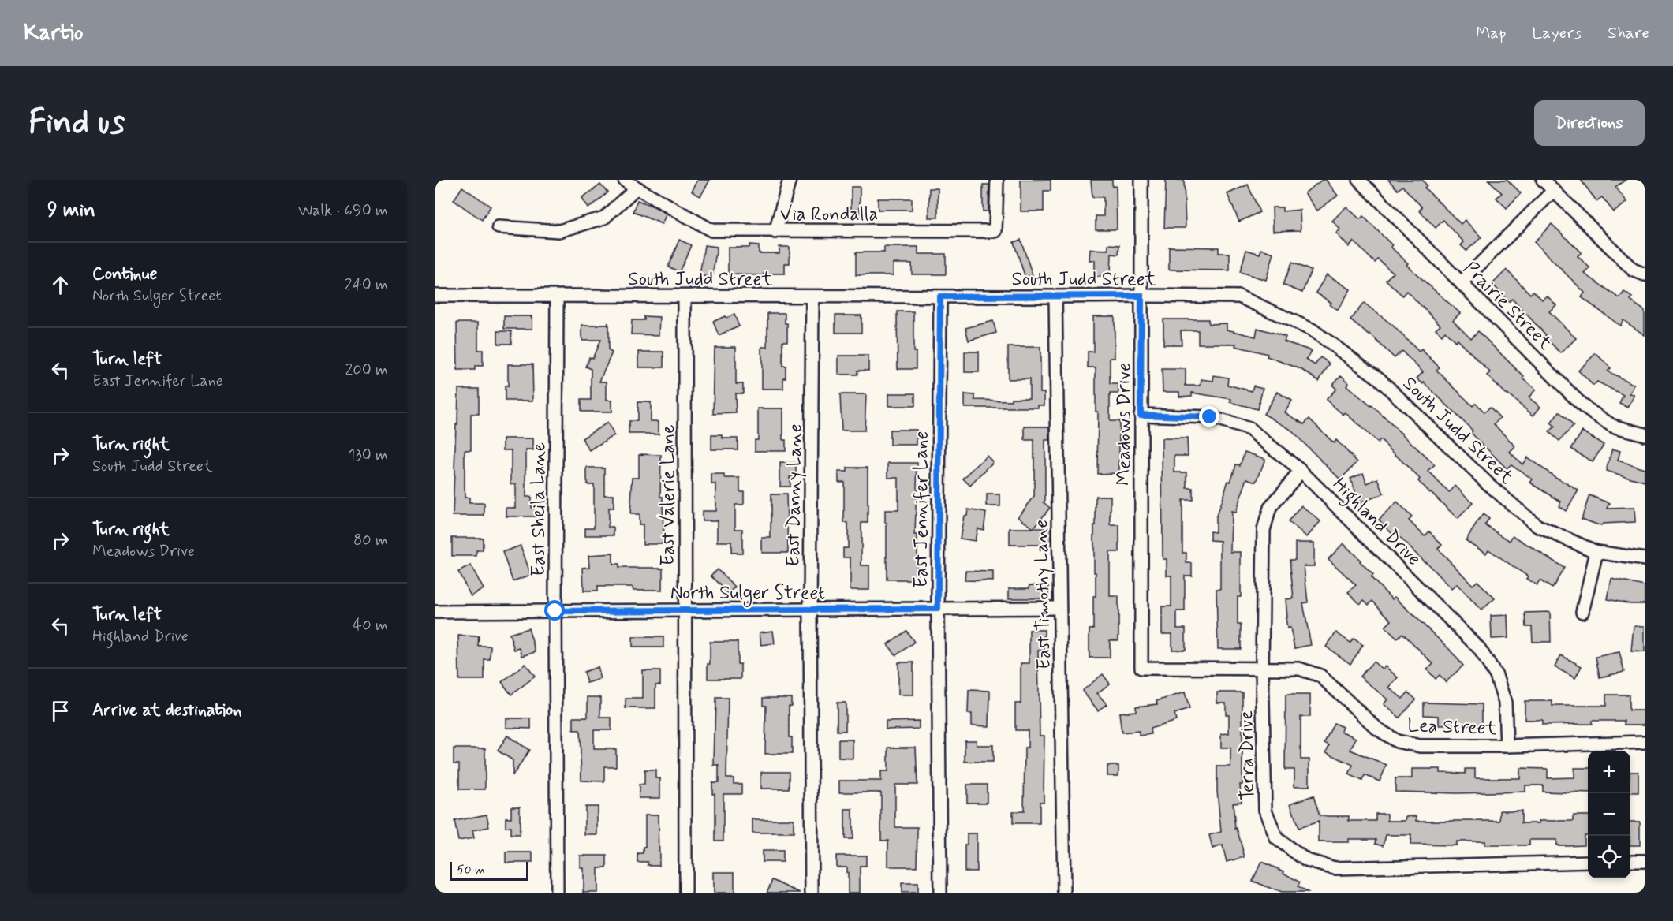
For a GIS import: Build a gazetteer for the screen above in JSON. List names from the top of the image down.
{
  "streets": {
    "street": [
      "Via Rondalla",
      "South Judd Street",
      "Prairie Street",
      "Meadows Drive",
      "East Valerie Lane",
      "East Danny Lane",
      "East Sheila Lane",
      "East Jennifer Lane",
      "Highland Drive",
      "North Sulger Street",
      "East Timothy Lane",
      "Lea Street",
      "Terra Drive"
    ]
  },
  "crossings": [
    ["South Judd Street", "Meadows Drive"],
    ["South Judd Street", "East Valerie Lane"],
    ["South Judd Street", "East Danny Lane"],
    ["South Judd Street", "East Sheila Lane"],
    ["South Judd Street", "East Jennifer Lane"],
    ["South Judd Street", "East Timothy Lane"],
    ["Meadows Drive", "Highland Drive"],
    ["Meadows Drive", "Lea Street"],
    ["East Valerie Lane", "North Sulger Street"],
    ["East Danny Lane", "North Sulger Street"],
    ["East Sheila Lane", "North Sulger Street"],
    ["East Jennifer Lane", "North Sulger Street"],
    ["Highland Drive", "Lea Street"],
    ["Highland Drive", "Terra Drive"],
    ["North Sulger Street", "East Timothy Lane"],
    ["Lea Street", "Terra Drive"]
  ],
  "scale_bar": "50 m",
  "page": {
    "header": "Kartio",
    "nav": ["Map", "Layers", "Share"],
    "buttons": "Directions",
    "title": "Find us",
    "heading": ["9 min", "Walk · 690 m"],
    "list": [
      ["Continue", "North Sulger Street", "240 m"],
      ["Turn left", "East Jennifer Lane", "200 m"],
      ["Turn right", "South Judd Street", "130 m"],
      ["Turn right", "Meadows Drive", "80 m"],
      ["Turn left", "Highland Drive", "40 m"],
      "Arrive at destination"
    ],
    "map_buttons": ["+", "−"],
    "scale": "50 m"
  }
}
